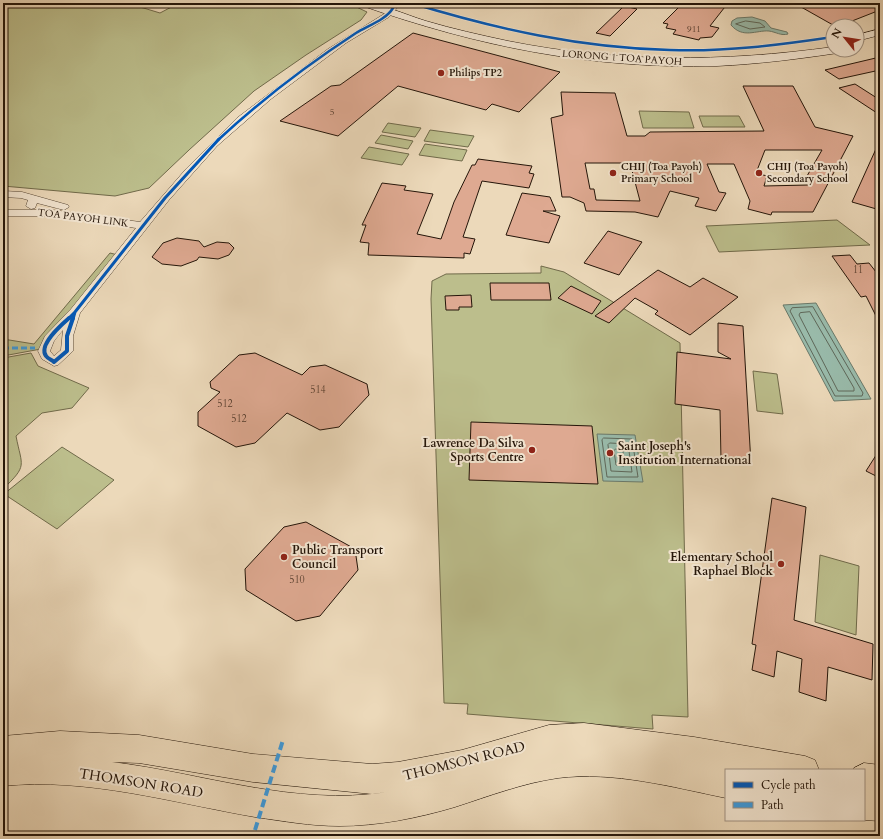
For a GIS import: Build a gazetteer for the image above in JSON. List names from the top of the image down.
{
  "streets": {
    "main road": ["LORONG 1 TOA PAYOH", "THOMSON ROAD"],
    "street": ["TOA PAYOH LINK"]
  },
  "places": [
    "Philips TP2",
    "CHIJ (Toa Payoh) Primary School",
    "CHIJ (Toa Payoh) Secondary School",
    "Lawrence Da Silva Sports Centre",
    "Saint Joseph's Institution International",
    "Public Transport Council",
    "Elementary School Raphael Block"
  ],
  "house_numbers": [
    "911",
    "5",
    "11",
    "514",
    "512",
    "512",
    "510"
  ],
  "legend": ["Cycle path", "Path"],
  "north": "top left"
}
